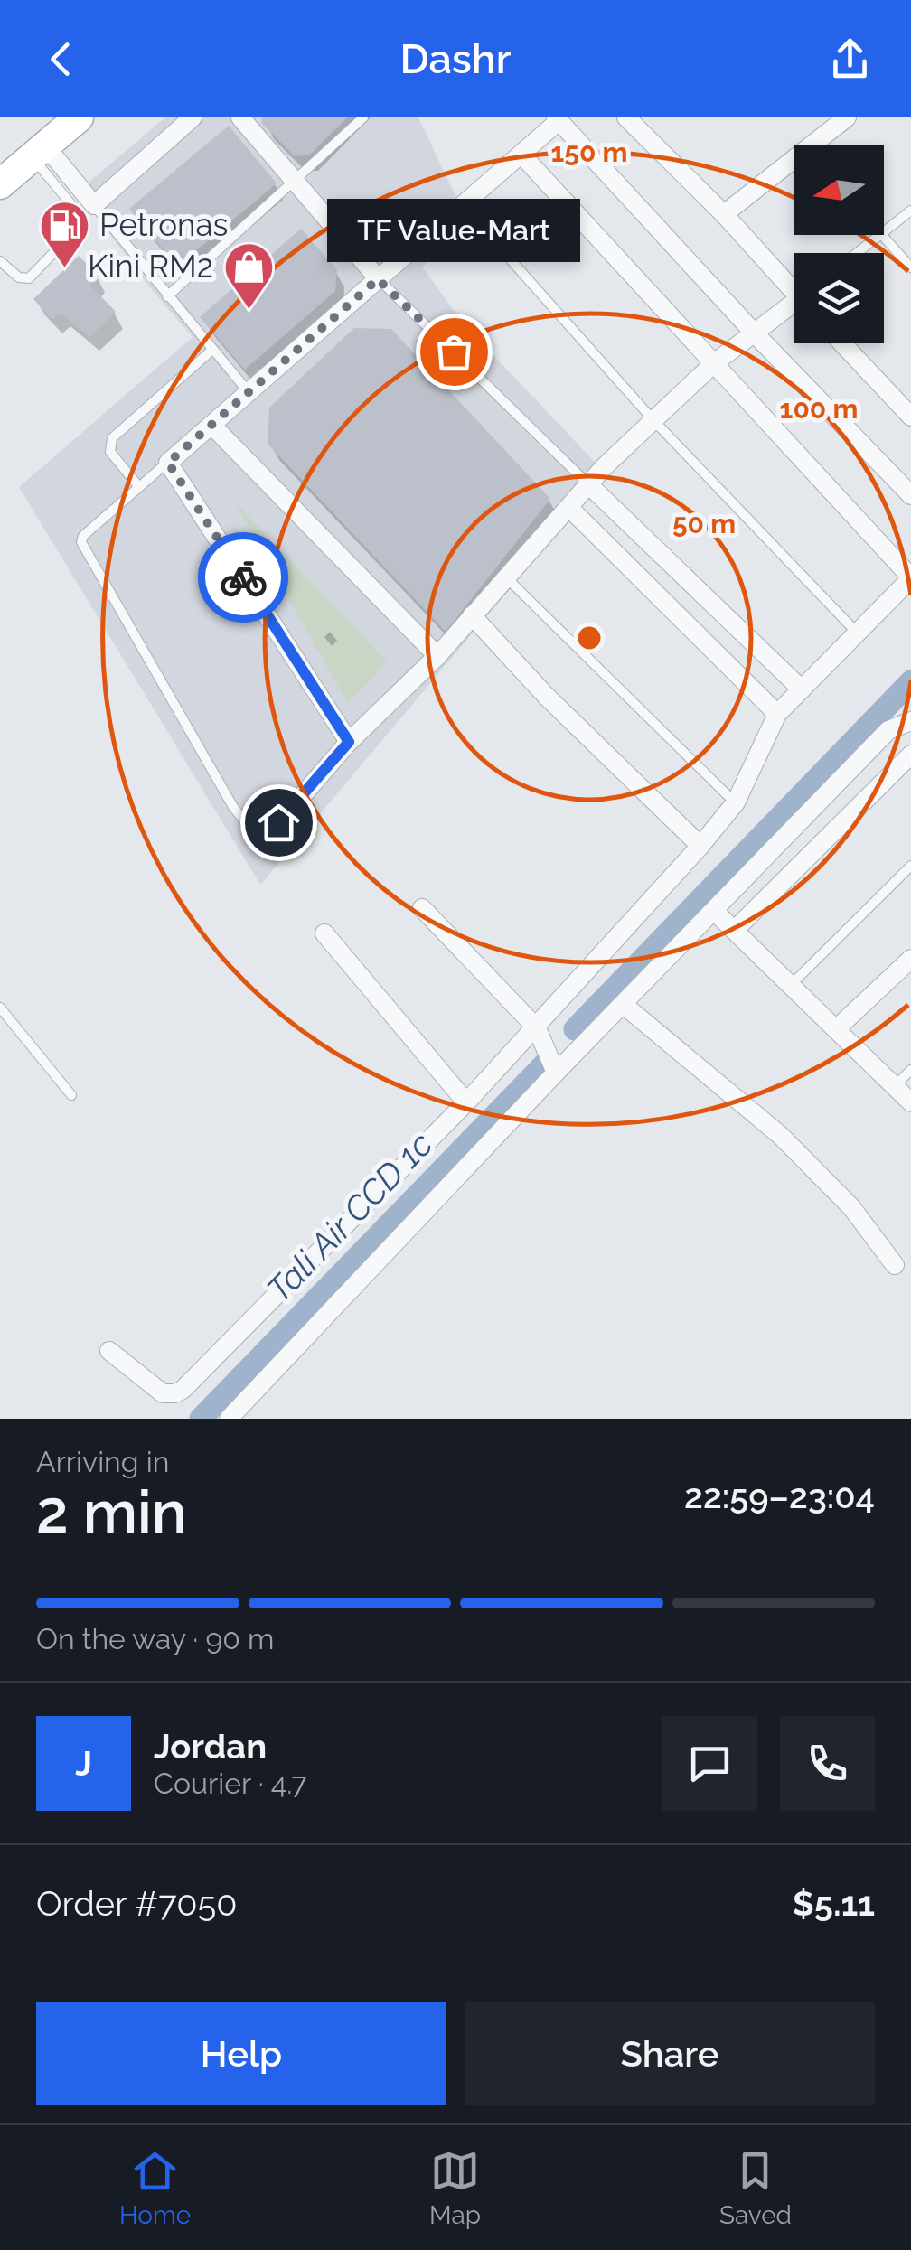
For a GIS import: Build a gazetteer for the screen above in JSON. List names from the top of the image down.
{
  "water": ["Tali Air CCD 1c"],
  "places": {
    "fuel station": ["Petronas"],
    "shop": ["Kini RM2"],
    "other": ["TF Value-Mart"]
  },
  "north": "left",
  "page": {
    "header": "Dashr",
    "bubble": "TF Value-Mart",
    "heading": ["2 min", "Arriving in", "22:59–23:04"],
    "panel": [
      "Jordan",
      "Courier · 4.7",
      "Order #7050",
      "$5.11"
    ],
    "bar": "On the way · 90 m",
    "round": "J",
    "buttons": ["Help", "Share"],
    "tabs": ["Home", "Map", "Saved"]
  },
  "rings": ["150 m", "100 m", "50 m"]
}
